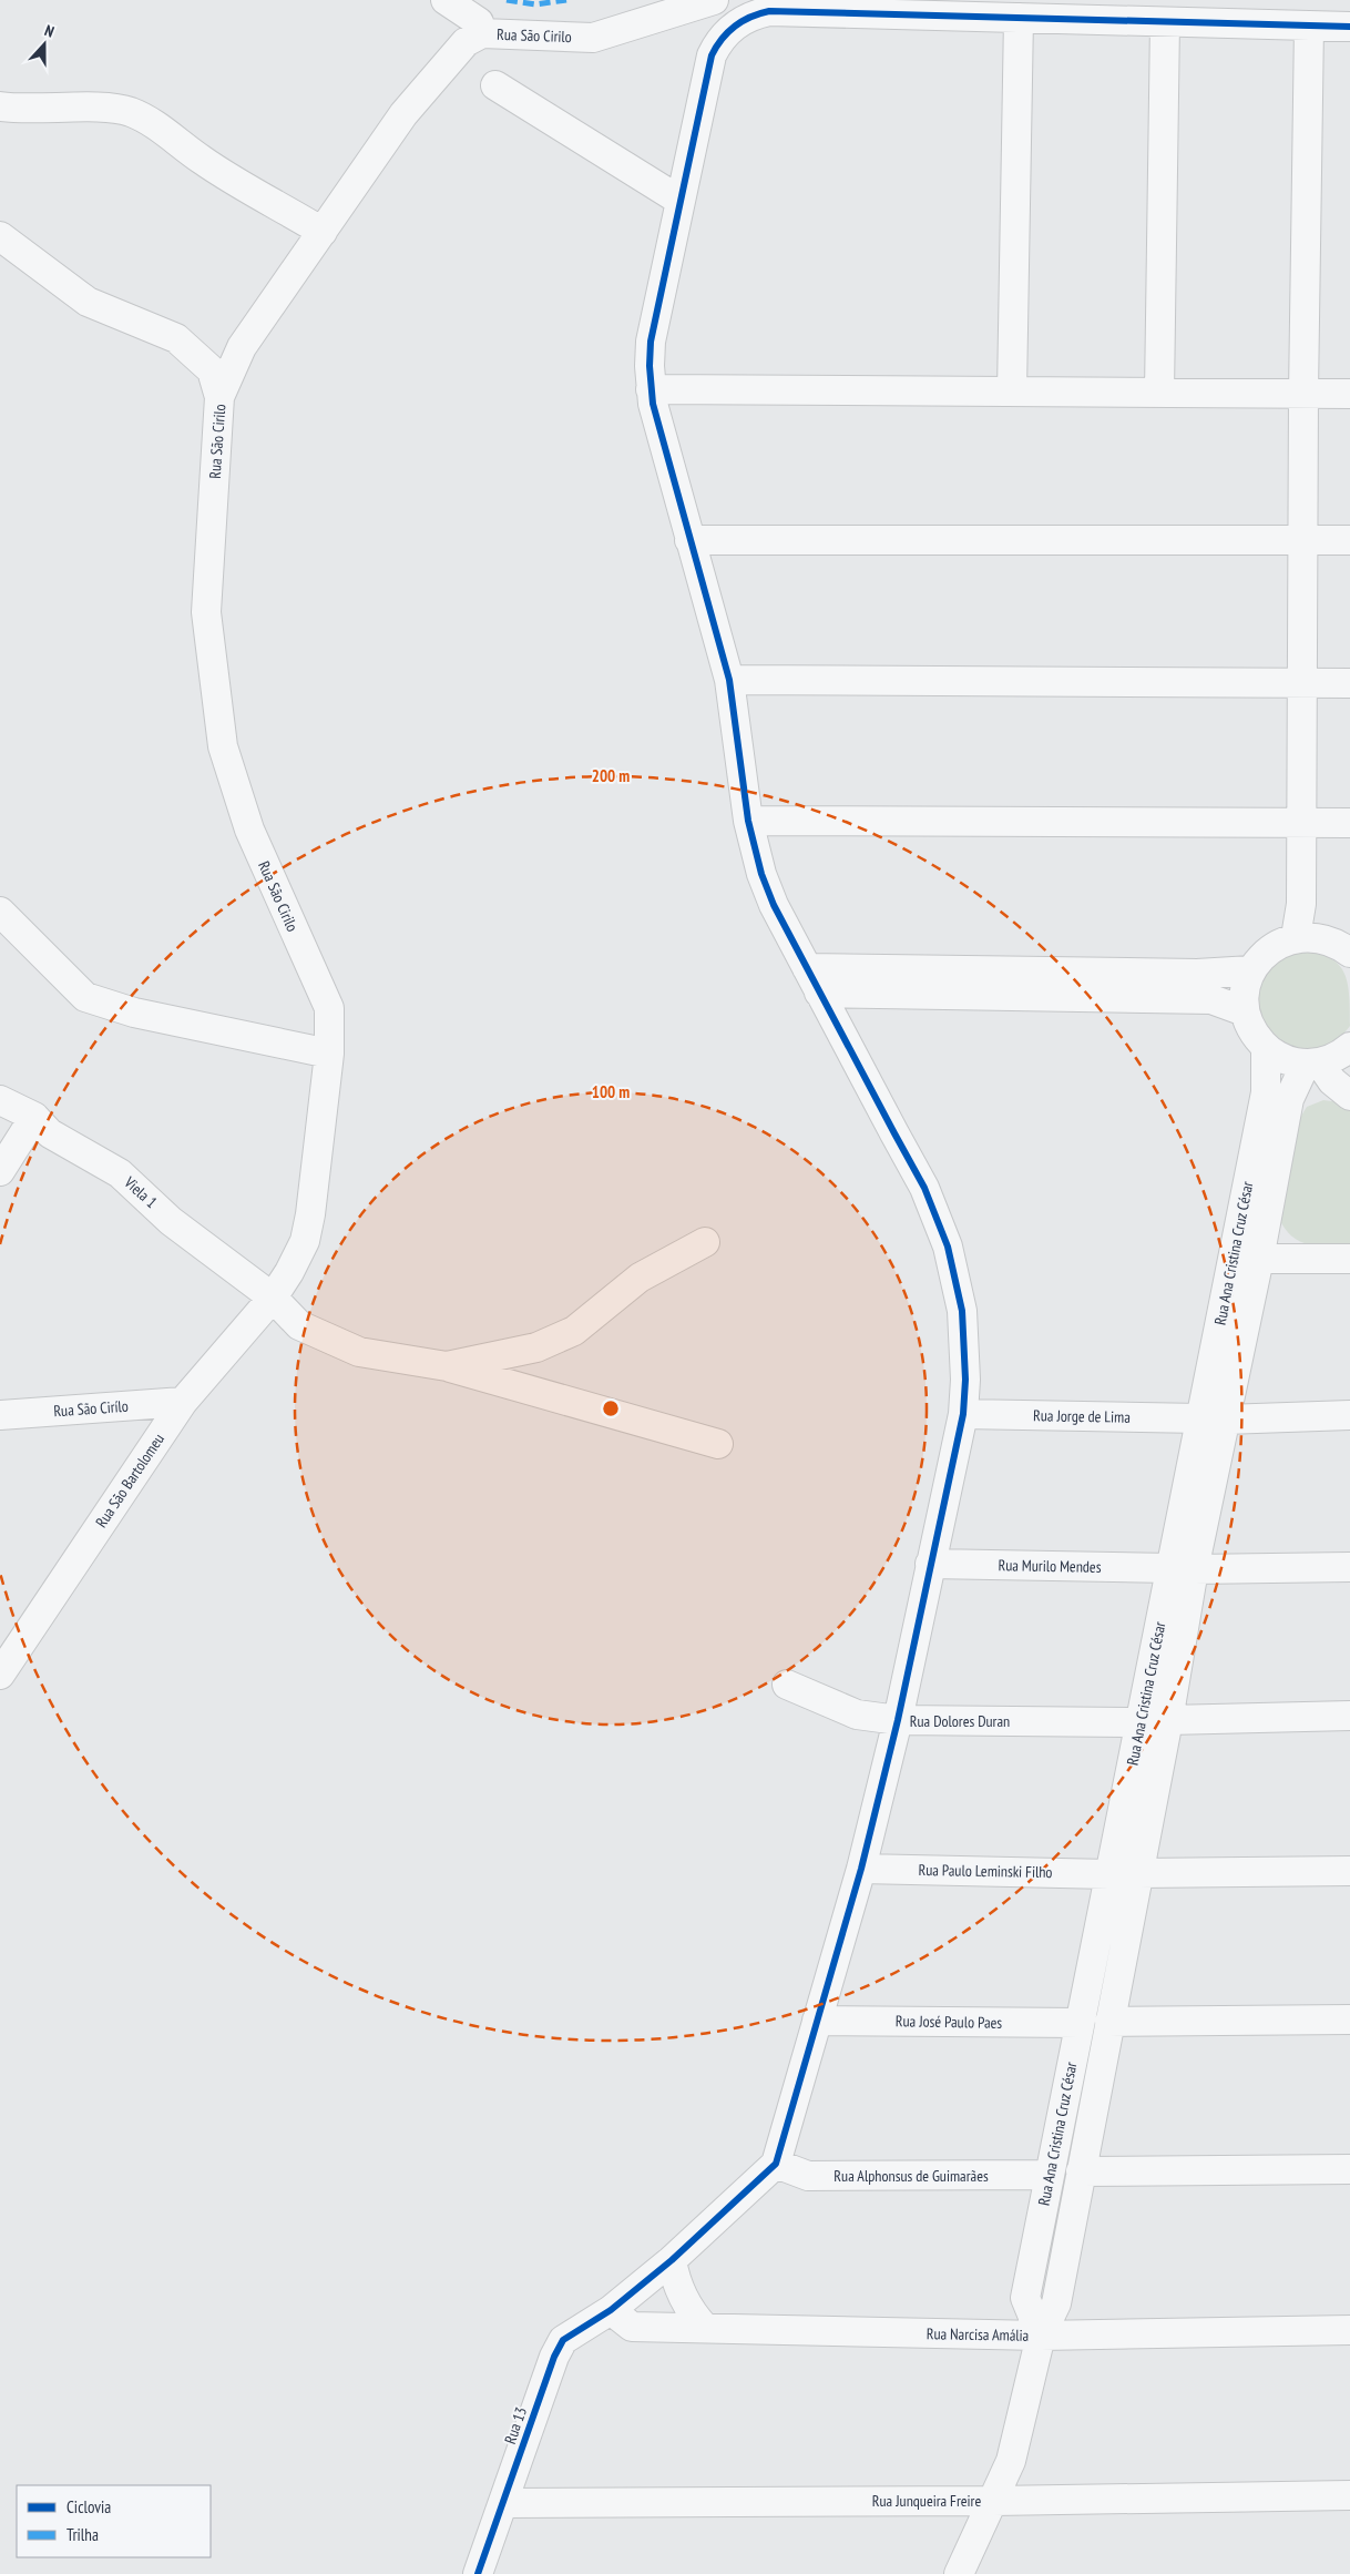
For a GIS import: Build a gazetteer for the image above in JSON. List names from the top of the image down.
{
  "streets": {
    "street": [
      "Rua São Cirilo",
      "Viela 1",
      "Rua Ana Cristina Cruz César",
      "Rua São Cirílo",
      "Rua Jorge de Lima",
      "Rua São Bartolomeu",
      "Rua Murilo Mendes",
      "Rua Dolores Duran",
      "Rua Paulo Leminski Filho",
      "Rua José Paulo Paes",
      "Rua Alphonsus de Guimarães",
      "Rua Narcisa Amália",
      "Rua 13",
      "Rua Junqueira Freire"
    ]
  },
  "crossings": [
    ["Rua São Cirilo", "Viela 1"],
    ["Rua São Cirilo", "Rua São Bartolomeu"],
    ["Viela 1", "Rua São Bartolomeu"],
    ["Rua Ana Cristina Cruz César", "Rua Jorge de Lima"],
    ["Rua Ana Cristina Cruz César", "Rua Murilo Mendes"],
    ["Rua Ana Cristina Cruz César", "Rua Dolores Duran"],
    ["Rua Ana Cristina Cruz César", "Rua Paulo Leminski Filho"],
    ["Rua Ana Cristina Cruz César", "Rua José Paulo Paes"],
    ["Rua Ana Cristina Cruz César", "Rua Alphonsus de Guimarães"],
    ["Rua Ana Cristina Cruz César", "Rua Narcisa Amália"],
    ["Rua Ana Cristina Cruz César", "Rua Junqueira Freire"],
    ["Rua São Cirílo", "Rua São Bartolomeu"],
    ["Rua Alphonsus de Guimarães", "Rua 13"],
    ["Rua Narcisa Amália", "Rua 13"],
    ["Rua 13", "Rua Junqueira Freire"]
  ],
  "legend": ["Ciclovia", "Trilha"],
  "north": "top",
  "rings": ["200 m", "100 m"]
}
